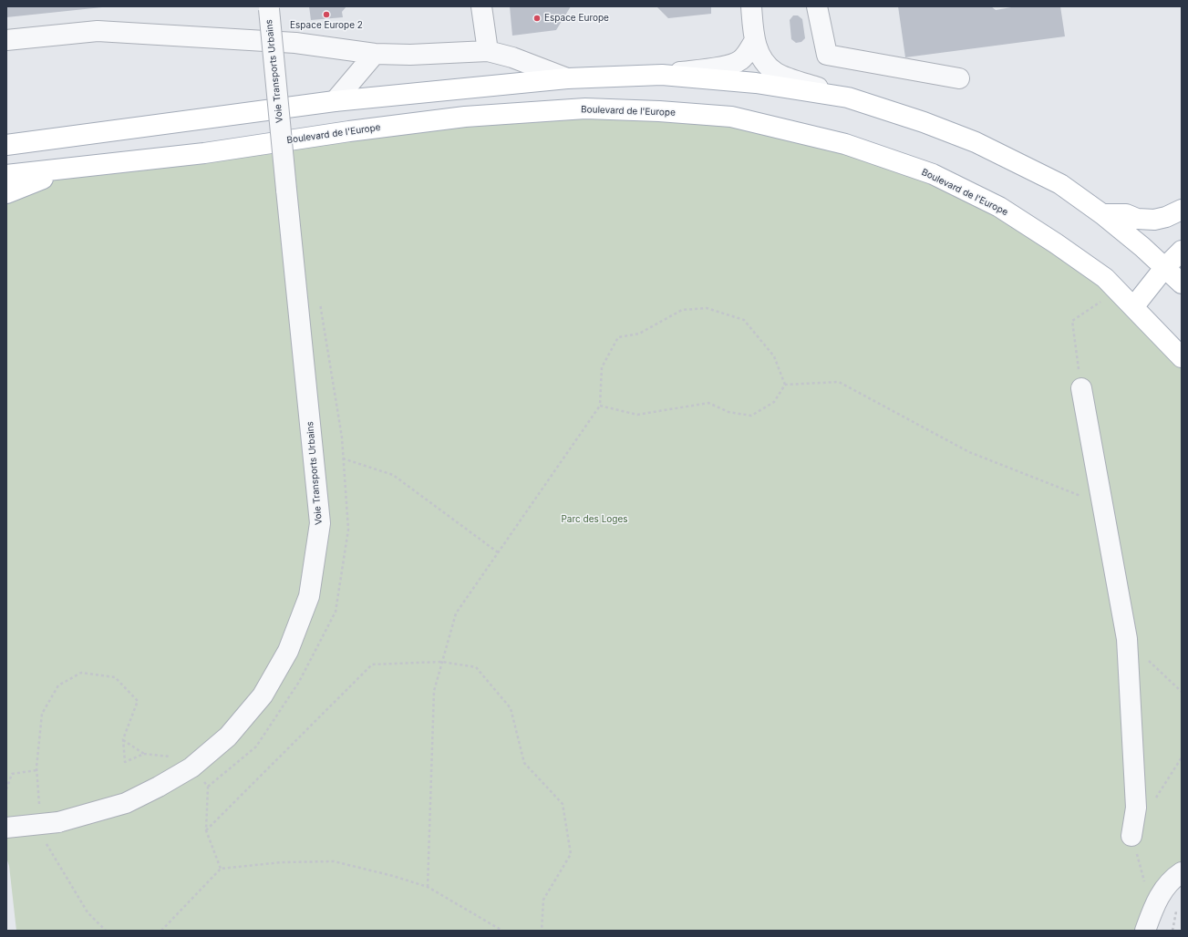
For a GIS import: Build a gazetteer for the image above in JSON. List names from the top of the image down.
{
  "streets": {
    "main road": ["Boulevard de l'Europe"],
    "street": ["Voie Transports Urbains"]
  },
  "parks": ["Parc des Loges"],
  "places": ["Espace Europe 2", "Espace Europe"]
}
